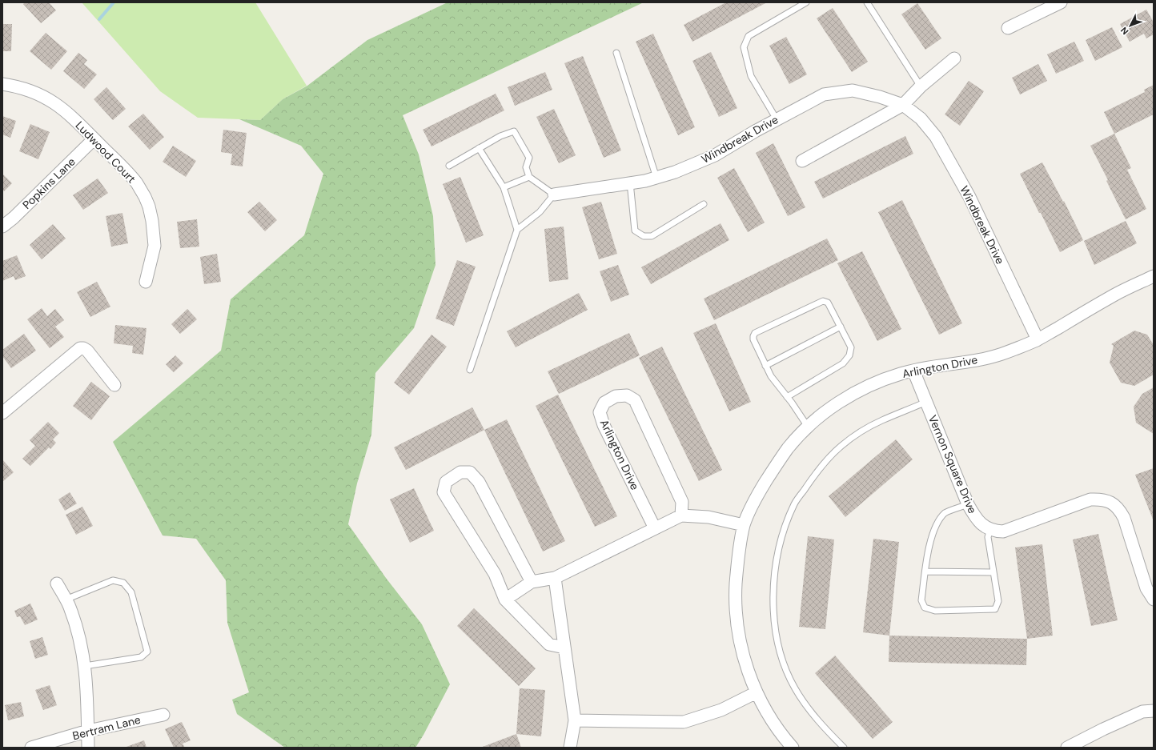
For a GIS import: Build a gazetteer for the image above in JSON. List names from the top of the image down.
{
  "streets": {
    "street": [
      "Windbreak Drive",
      "Ludwood Court",
      "Popkins Lane",
      "Arlington Drive",
      "Vernon Square Drive",
      "Bertram Lane"
    ]
  },
  "crossings": [
    ["Windbreak Drive", "Arlington Drive"],
    ["Ludwood Court", "Popkins Lane"],
    ["Arlington Drive", "Vernon Square Drive"]
  ],
  "north": "bottom left"
}
